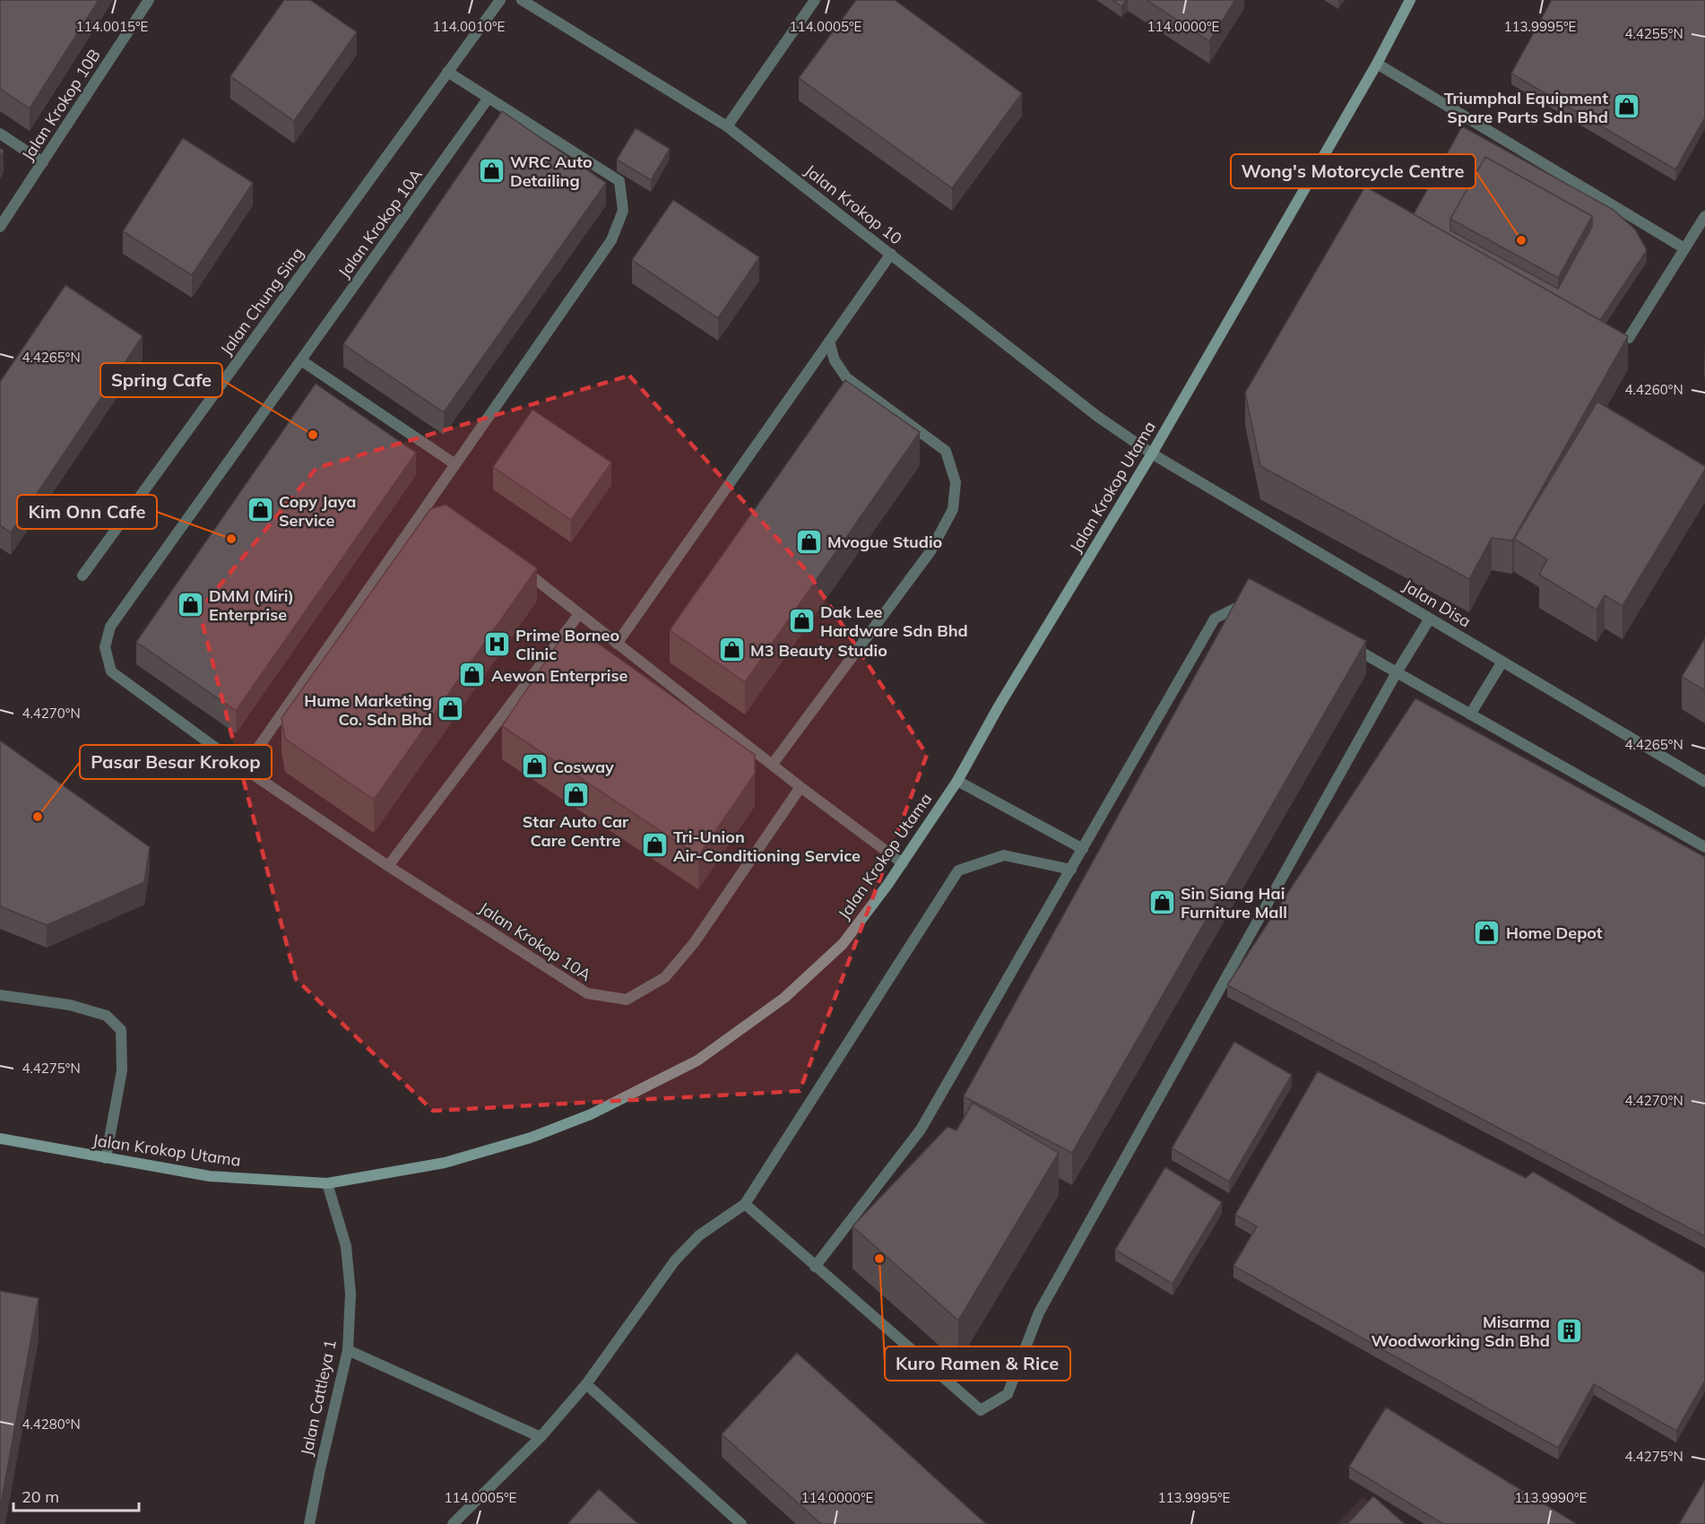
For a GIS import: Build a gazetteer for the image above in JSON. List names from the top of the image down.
{
  "streets": {
    "street": [
      "Jalan Krokop 10B",
      "Jalan Krokop 10",
      "Jalan Krokop 10A",
      "Jalan Chung Sing",
      "Jalan Krokop Utama",
      "Jalan Disa",
      "Jalan Cattleya 1"
    ]
  },
  "crossings": [
    ["Jalan Krokop 10", "Jalan Krokop Utama"],
    ["Jalan Krokop 10", "Jalan Disa"],
    ["Jalan Krokop Utama", "Jalan Disa"],
    ["Jalan Krokop Utama", "Jalan Cattleya 1"]
  ],
  "places": {
    "shop": [
      "Triumphal Equipment Spare Parts Sdn Bhd",
      "WRC Auto Detailing",
      "Copy Jaya Service",
      "Mvogue Studio",
      "DMM (Miri) Enterprise",
      "Dak Lee Hardware Sdn Bhd",
      "M3 Beauty Studio",
      "Aewon Enterprise",
      "Hume Marketing Co. Sdn Bhd",
      "Cosway",
      "Star Auto Car Care Centre",
      "Tri-Union Air-Conditioning Service",
      "Sin Siang Hai Furniture Mall",
      "Home Depot"
    ],
    "other": [
      "Wong's Motorcycle Centre",
      "Spring Cafe",
      "Kim Onn Cafe",
      "Pasar Besar Krokop",
      "Kuro Ramen & Rice"
    ],
    "hospital": ["Prime Borneo Clinic"],
    "building": ["Misarma Woodworking Sdn Bhd"]
  },
  "scale_bar": "20 m",
  "coordinates": [
    "114.0015°E",
    "114.0010°E",
    "114.0005°E",
    "114.0000°E",
    "113.9995°E",
    "4.4255°N",
    "4.4265°N",
    "4.4260°N",
    "4.4270°N",
    "4.4275°N",
    "4.4280°N",
    "113.9990°E"
  ]
}
